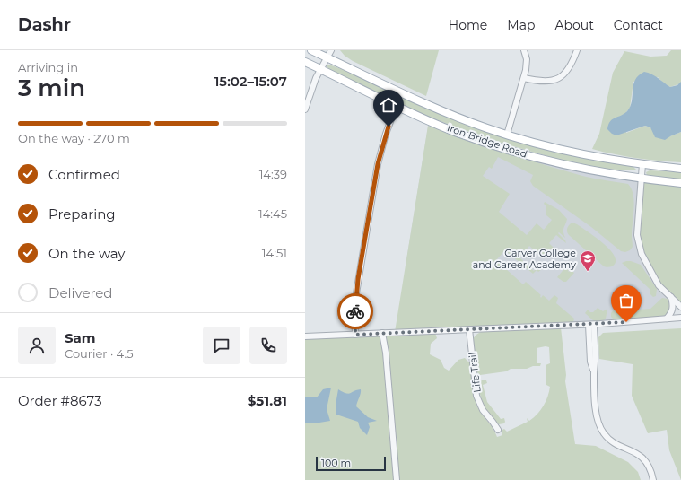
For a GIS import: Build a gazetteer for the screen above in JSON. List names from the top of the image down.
{
  "streets": {
    "main road": ["Iron Bridge Road"],
    "street": ["Life Trail"]
  },
  "places": {
    "school or university": ["Carver College and Career Academy"]
  },
  "scale_bar": "100 m",
  "page": {
    "header": "Dashr",
    "nav": [
      "Home",
      "Map",
      "About",
      "Contact"
    ],
    "heading": ["3 min", "Arriving in", "15:02–15:07"],
    "panel": [
      "Sam",
      "Courier · 4.5",
      "Order #8673",
      "$51.81"
    ],
    "bar": "On the way · 270 m",
    "list": [
      ["Confirmed", "14:39"],
      ["Preparing", "14:45"],
      ["On the way", "14:51"],
      "Delivered"
    ],
    "scale": "100 m"
  }
}
